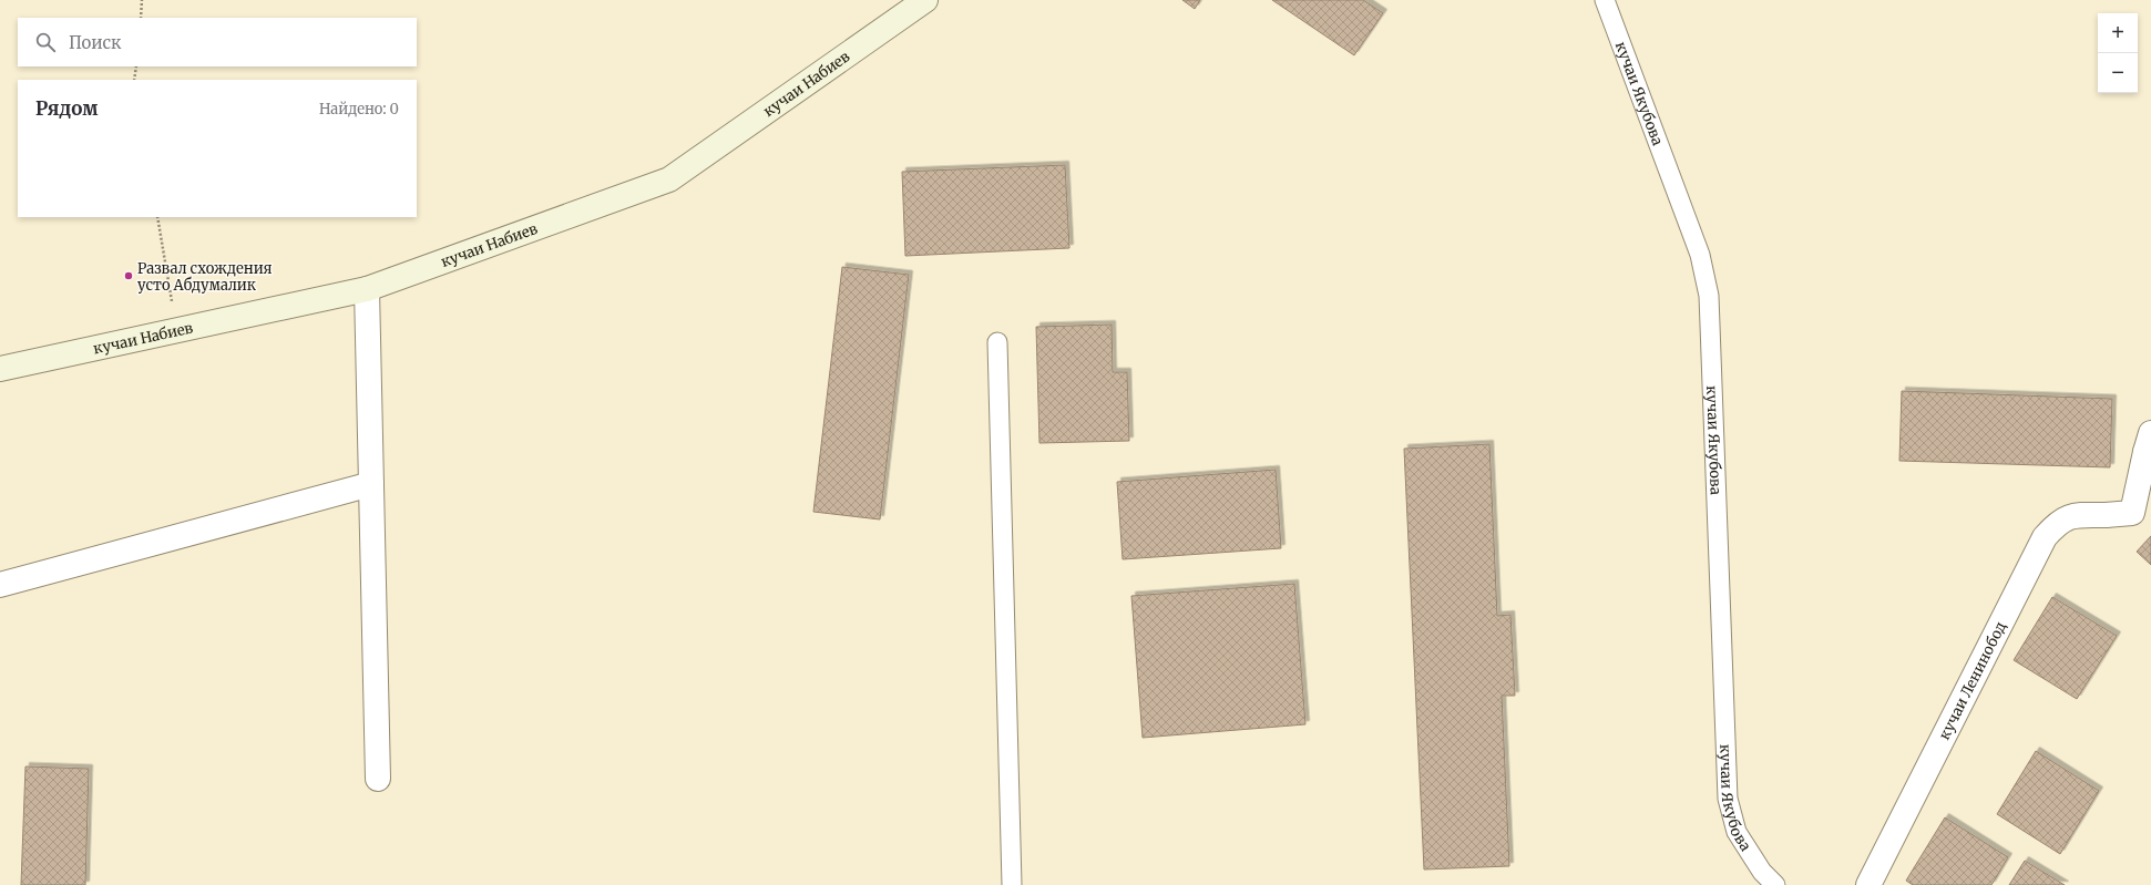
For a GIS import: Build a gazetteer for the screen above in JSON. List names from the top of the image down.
{
  "streets": {
    "main road": ["кучаи Набиев"],
    "street": ["кучаи Ленинобод"],
    "lane": ["кучаи Якубова"]
  },
  "places": ["Развал схождения усто Абдумалик"],
  "page": {
    "map_buttons": ["+", "−"],
    "search": "Поиск",
    "heading": ["Рядом", "Найдено: 0"]
  }
}
